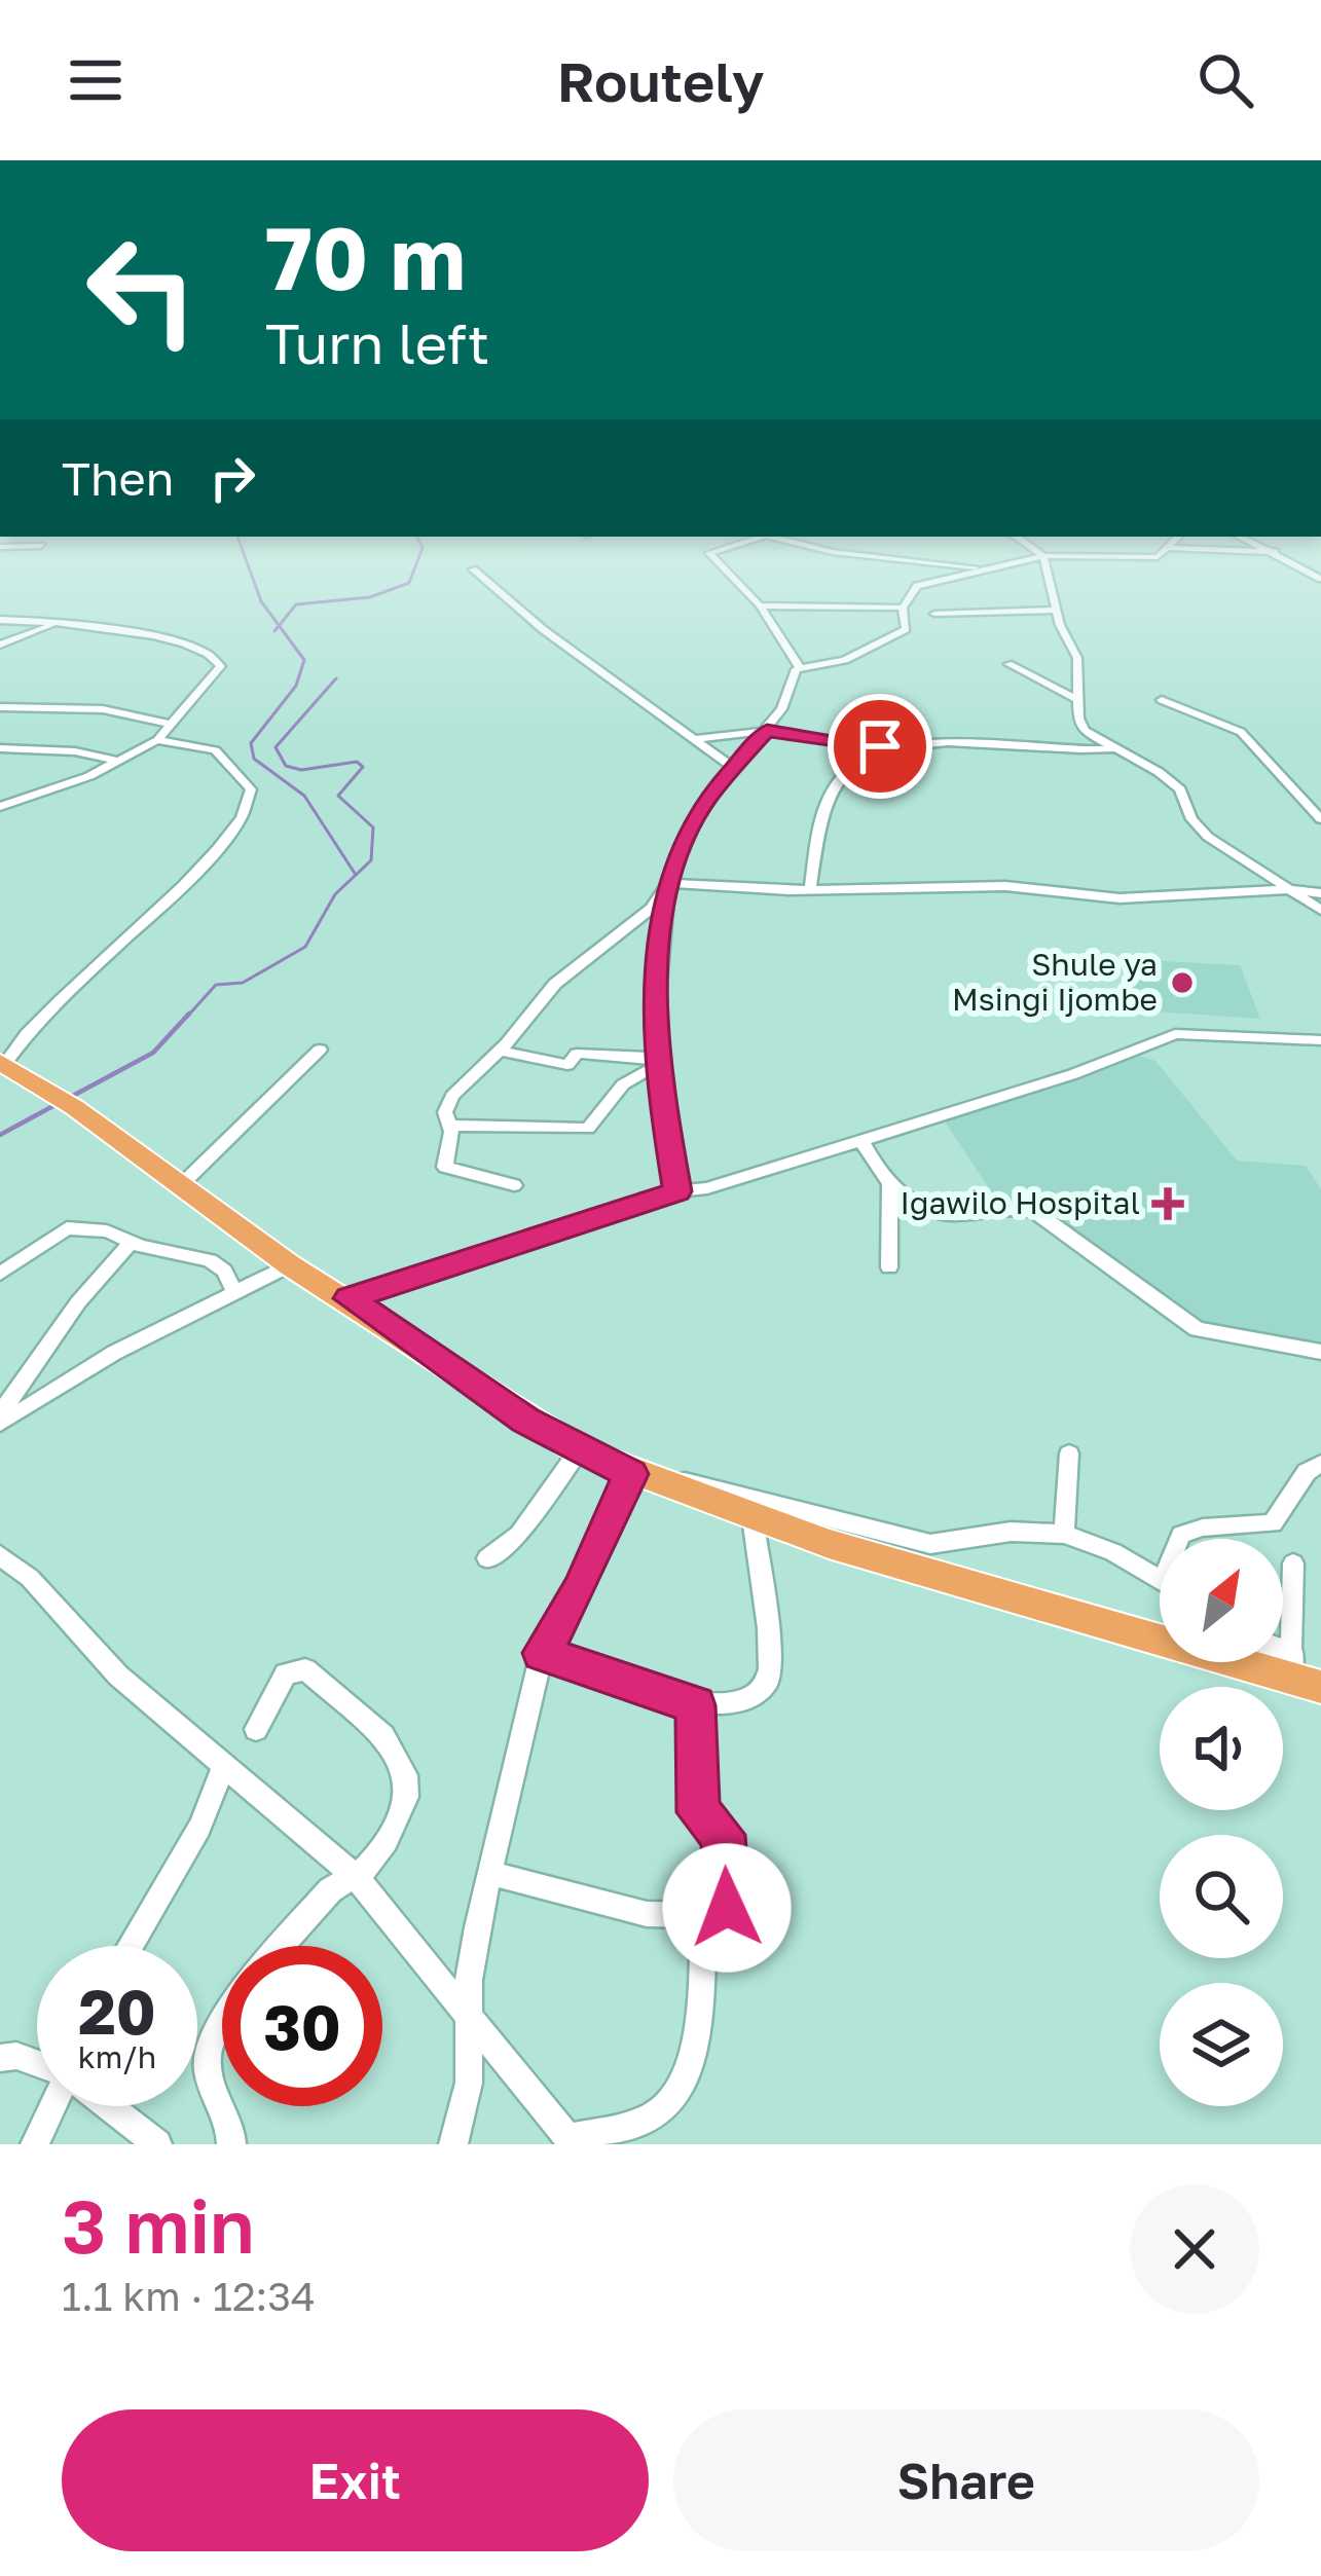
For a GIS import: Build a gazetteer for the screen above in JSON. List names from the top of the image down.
{
  "places": {
    "other": ["Shule ya Msingi Ijombe"],
    "health": ["Igawilo Hospital"]
  },
  "north": "top right",
  "page": {
    "header": "Routely",
    "turn": ["70 m", "Turn left"],
    "then": "Then",
    "speed": "20 km/h",
    "limit": "30",
    "heading": ["3 min", "1.1 km · 12:34"],
    "buttons": ["Exit", "Share"]
  }
}
